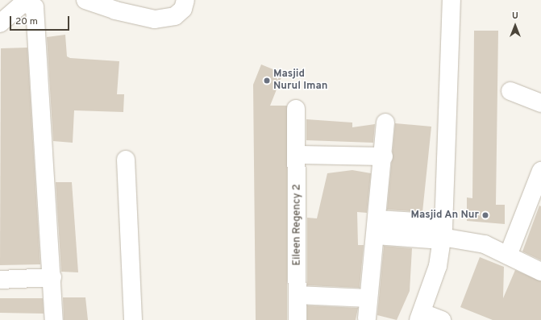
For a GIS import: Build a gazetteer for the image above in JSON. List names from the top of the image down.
{
  "streets": {
    "street": ["Eileen Regency 2"]
  },
  "places": ["Masjid Nurul Iman", "Masjid An Nur"],
  "scale_bar": "20 m",
  "north": "top"
}
